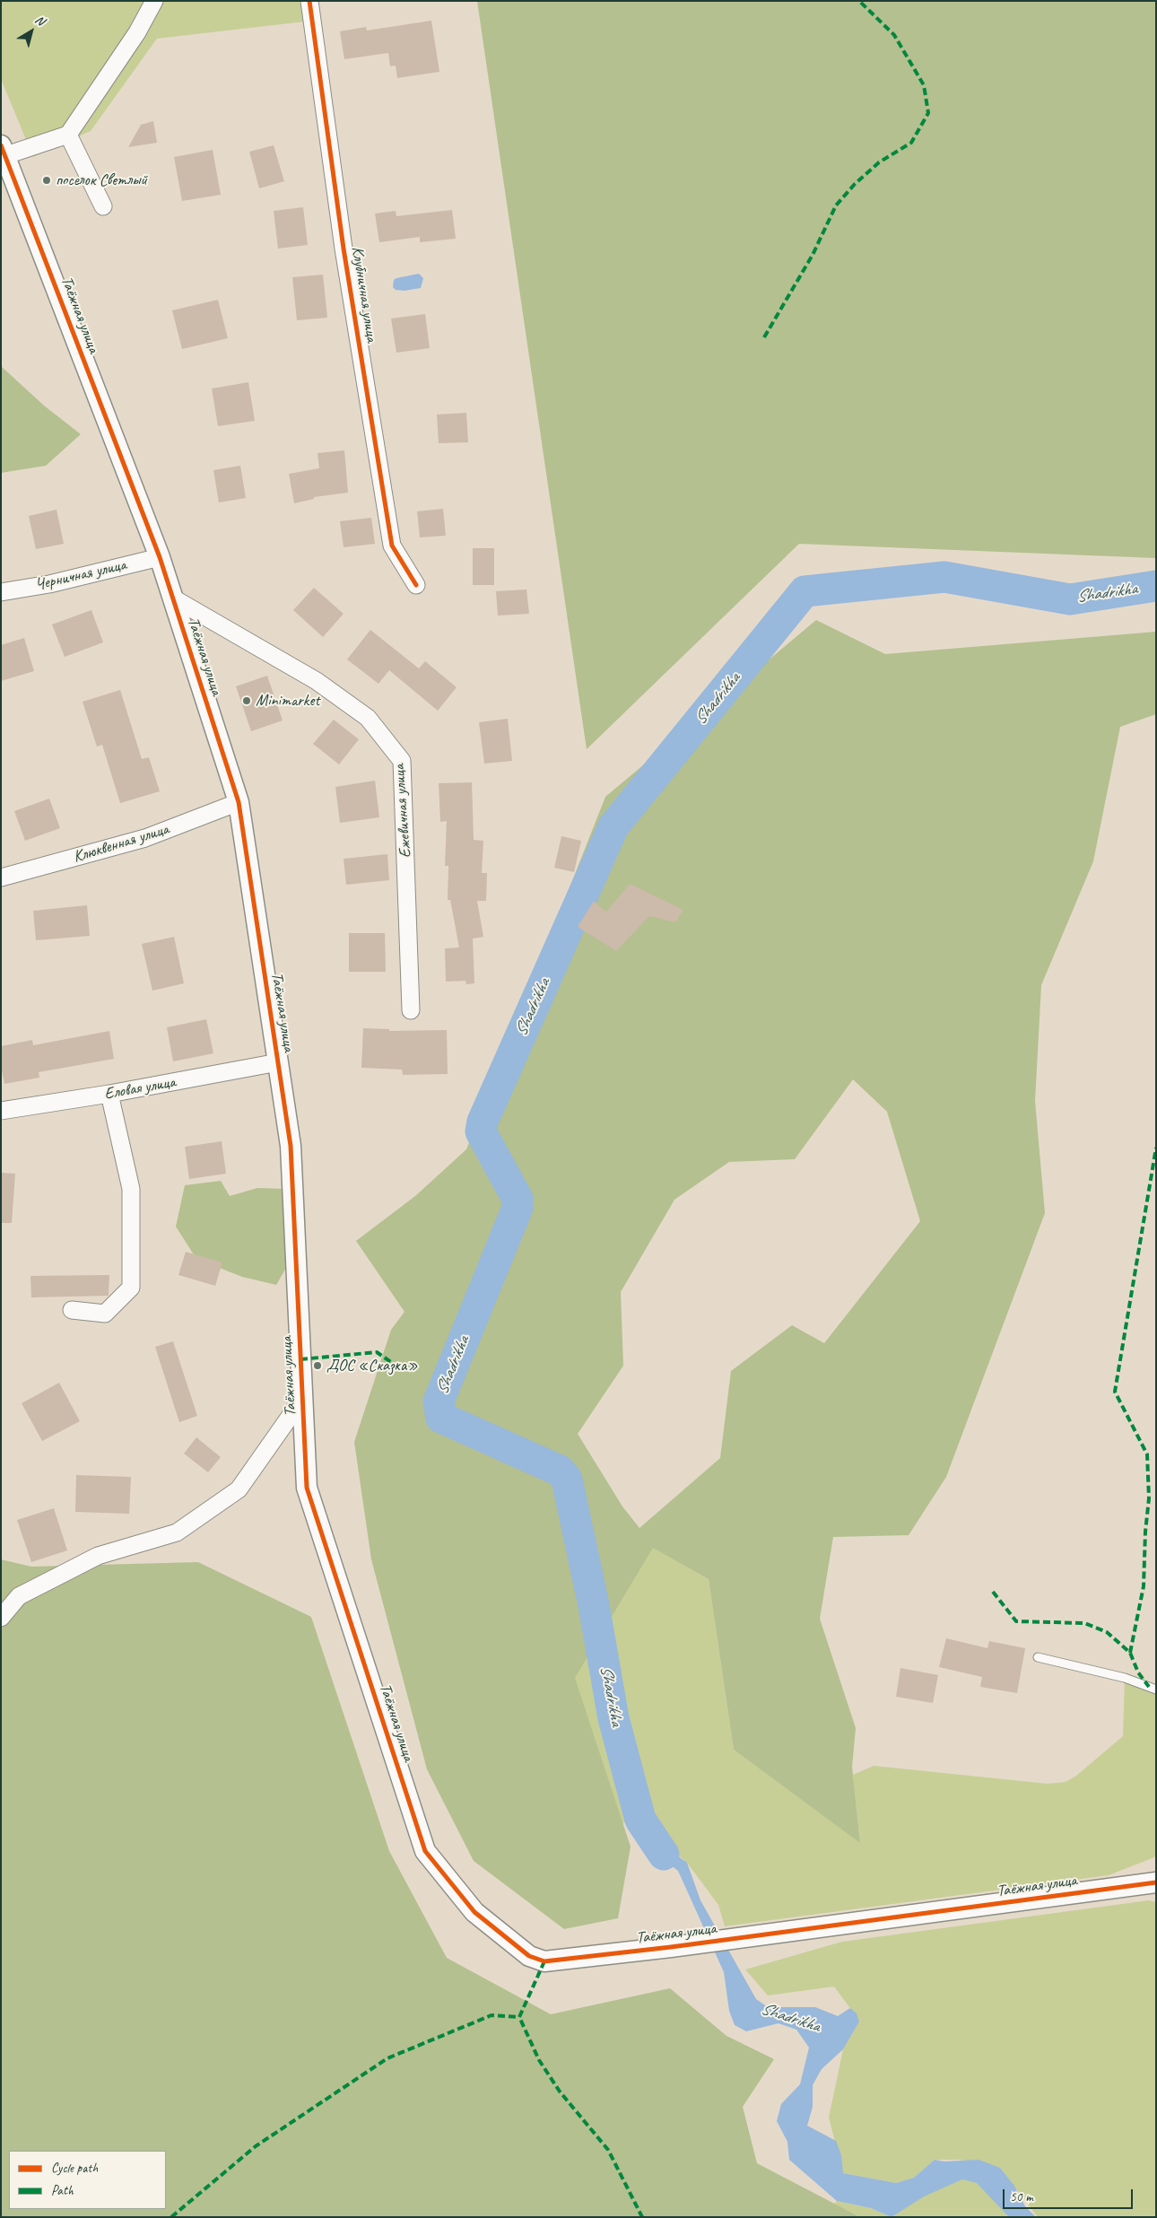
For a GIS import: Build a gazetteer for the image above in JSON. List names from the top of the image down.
{
  "streets": {
    "street": [
      "Клубничная улица",
      "Таёжная улица",
      "Черничная улица",
      "Ежевичная улица",
      "Клюквенная улица",
      "Еловая улица"
    ]
  },
  "crossings": [
    ["Таёжная улица", "Черничная улица"],
    ["Таёжная улица", "Ежевичная улица"],
    ["Таёжная улица", "Клюквенная улица"],
    ["Таёжная улица", "Еловая улица"]
  ],
  "water": ["Shadrikha"],
  "places": ["поселок Светлый", "Minimarket", "ДОС «Сказка»"],
  "legend": ["Cycle path", "Path"],
  "scale_bar": "50 m",
  "north": "top right"
}
